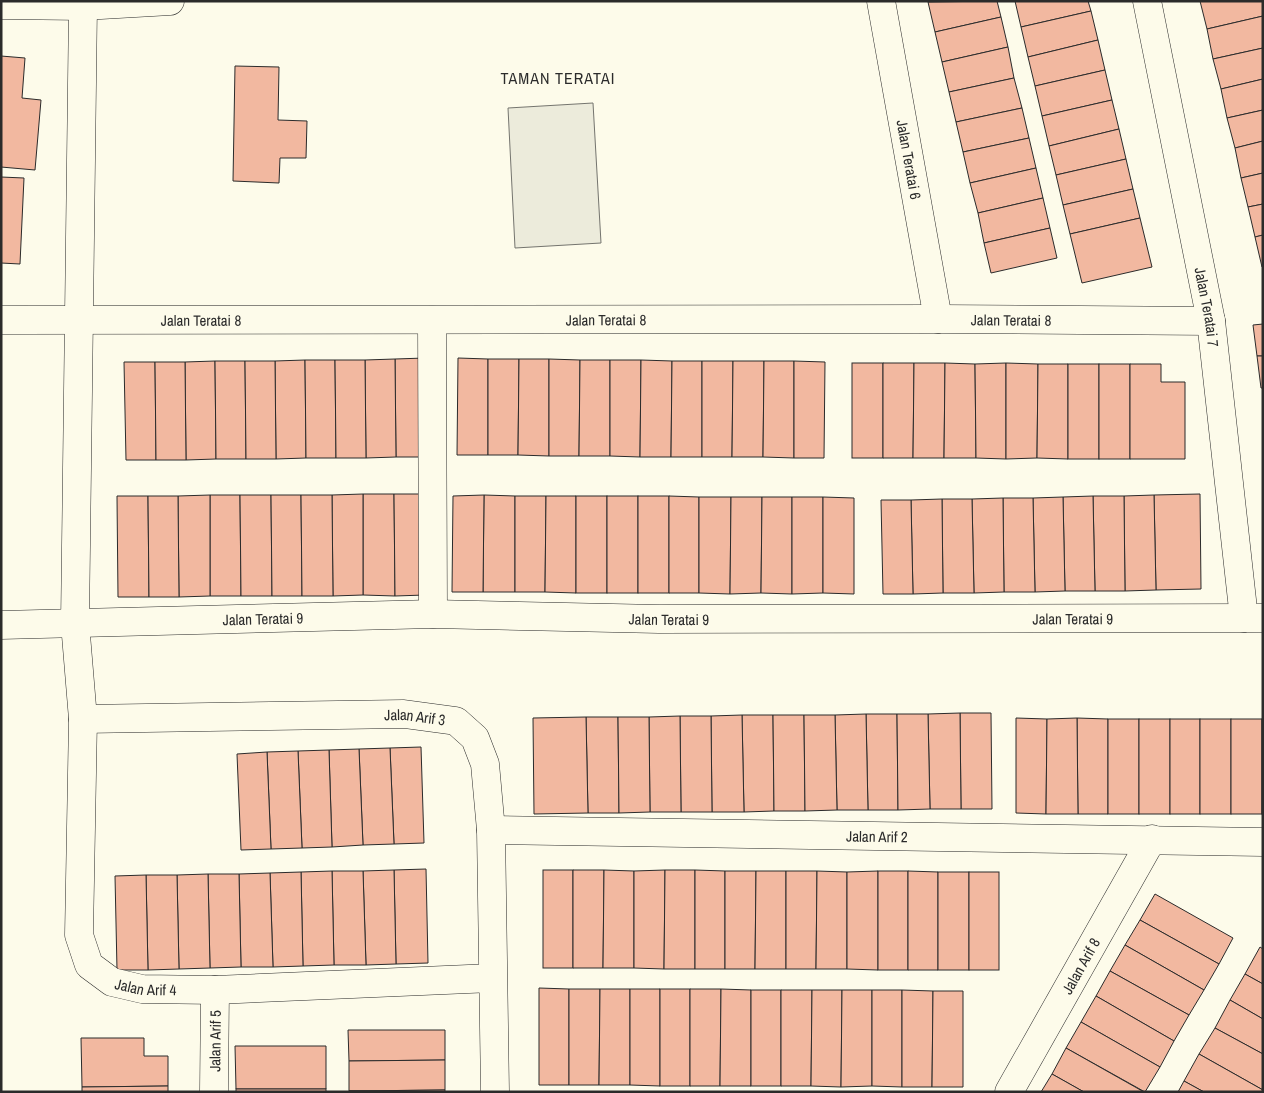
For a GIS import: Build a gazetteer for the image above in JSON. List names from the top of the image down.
{
  "streets": {
    "street": [
      "Jalan Teratai 6",
      "Jalan Teratai 7",
      "Jalan Teratai 8",
      "Jalan Teratai 9",
      "Jalan Arif 3",
      "Jalan Arif 2",
      "Jalan Arif 8",
      "Jalan Arif 4",
      "Jalan Arif 5"
    ]
  },
  "crossings": [
    ["Jalan Teratai 6", "Jalan Teratai 8"],
    ["Jalan Teratai 7", "Jalan Teratai 8"],
    ["Jalan Teratai 7", "Jalan Teratai 9"],
    ["Jalan Teratai 8", "Jalan Arif 4"],
    ["Jalan Teratai 9", "Jalan Arif 4"],
    ["Jalan Arif 3", "Jalan Arif 2"],
    ["Jalan Arif 3", "Jalan Arif 4"],
    ["Jalan Arif 2", "Jalan Arif 8"],
    ["Jalan Arif 4", "Jalan Arif 5"]
  ],
  "districts": ["TAMAN TERATAI"]
}
